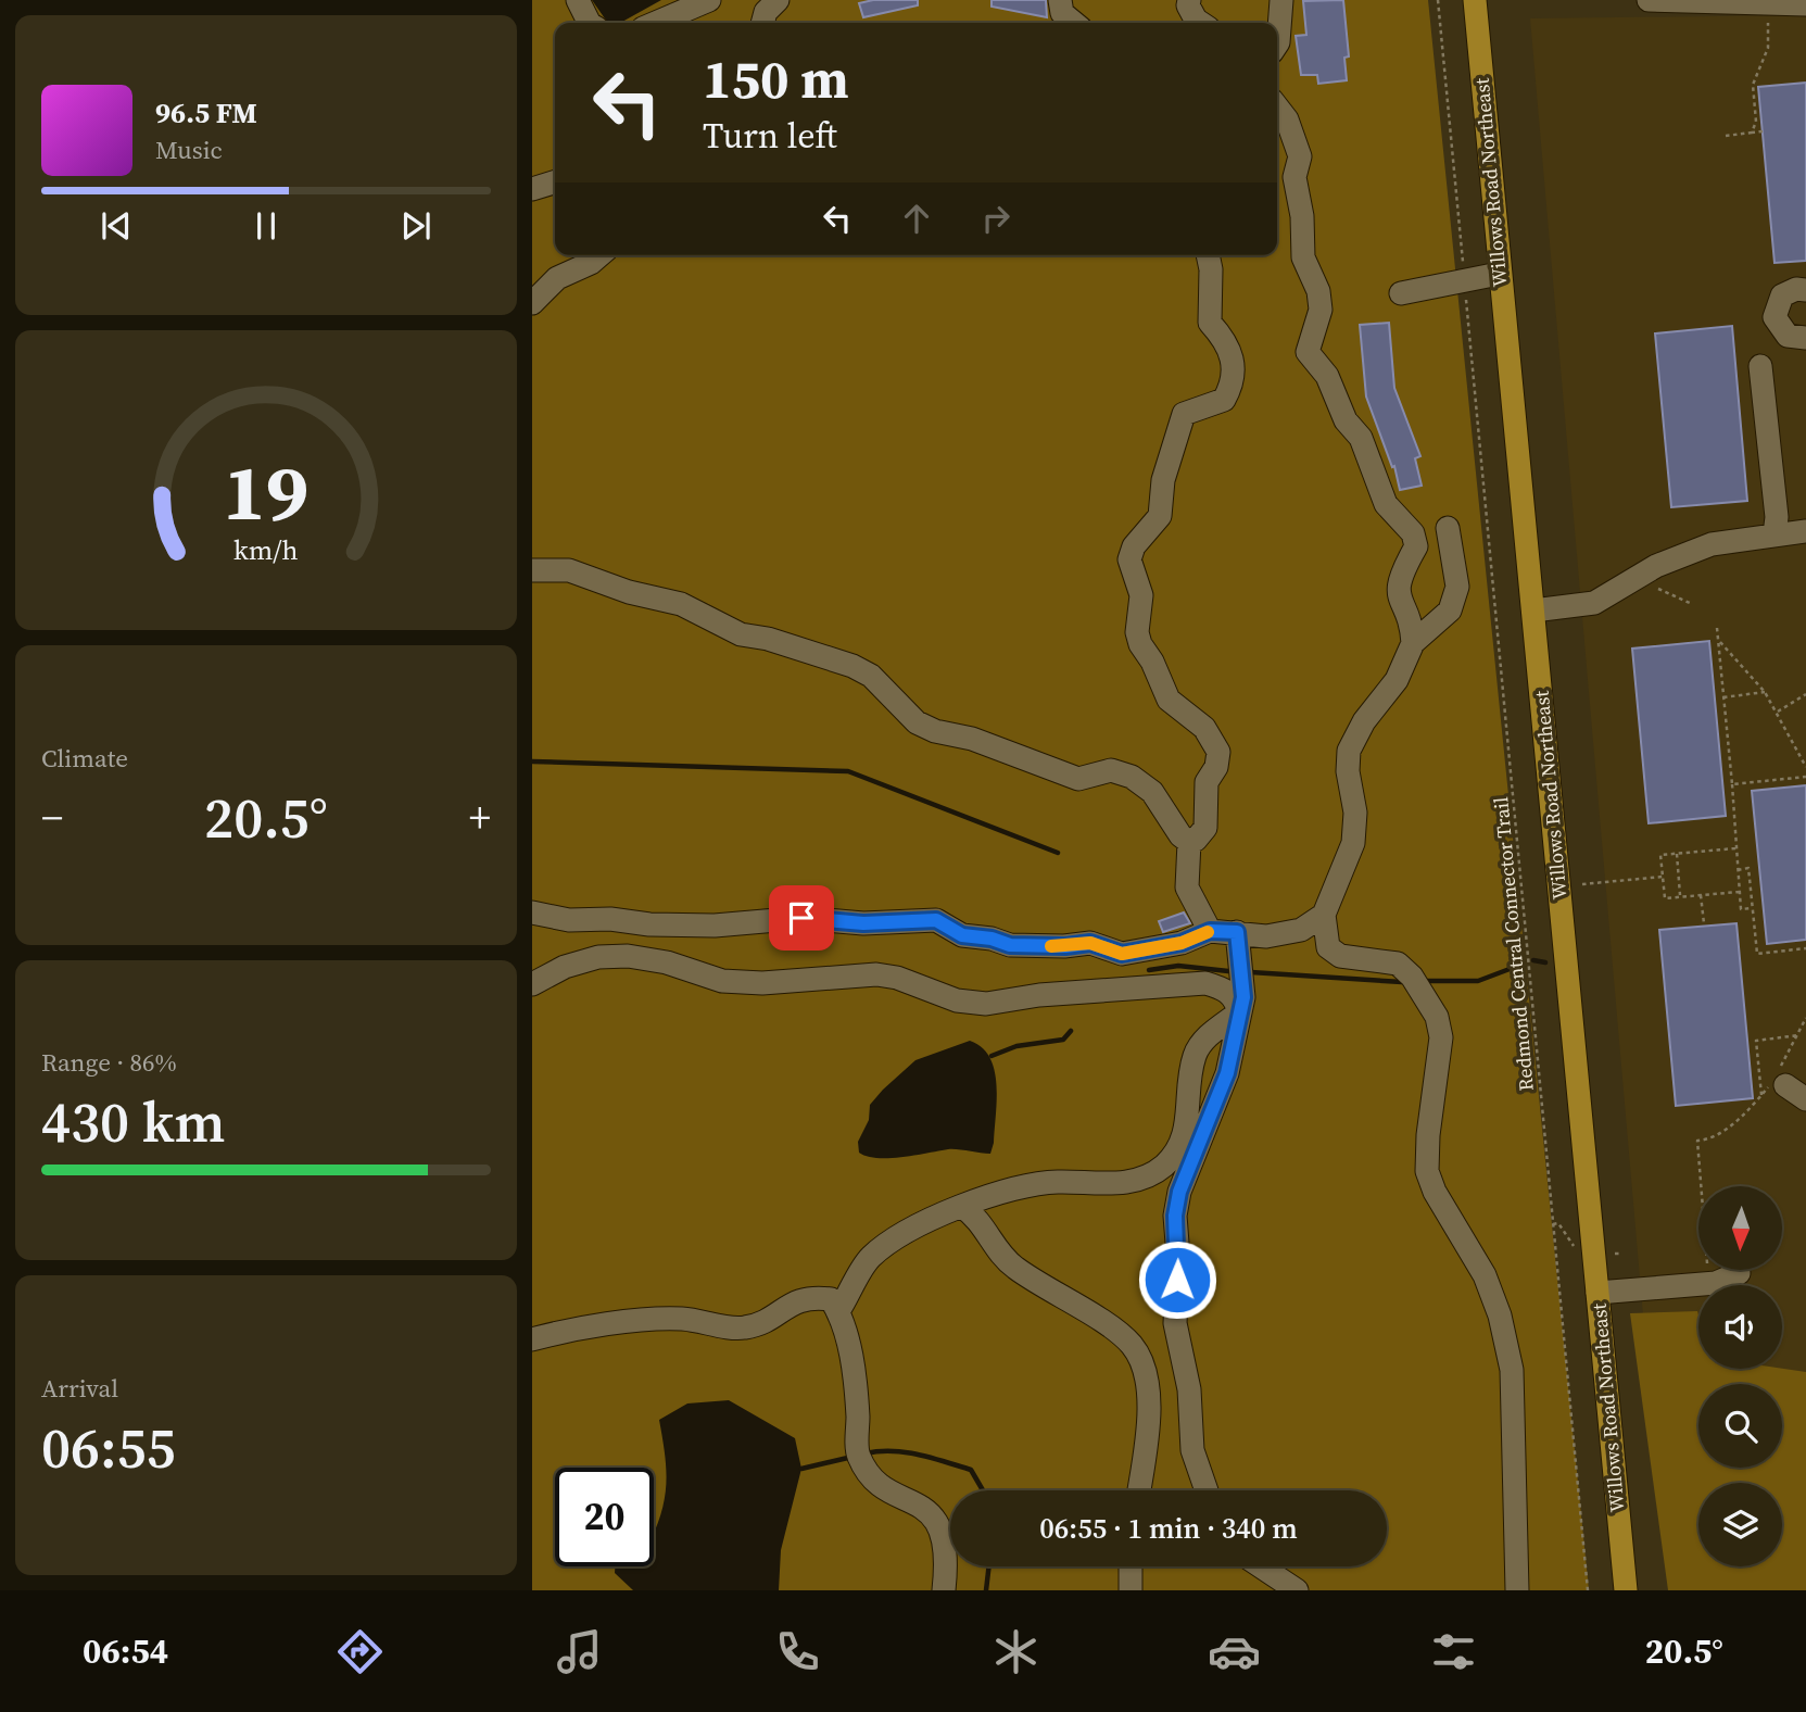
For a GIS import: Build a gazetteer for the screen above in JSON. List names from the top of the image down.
{
  "streets": {
    "main road": ["Willows Road Northeast"],
    "path": ["Redmond Central Connector Trail"]
  },
  "north": "bottom",
  "page": {
    "turn": ["150 m", "Turn left"],
    "song": ["96.5 FM", "Music"],
    "tile": [
      "Climate",
      ["Range · 86%", "430 km"],
      ["Arrival", "06:55"]
    ],
    "heat": ["−", "20.5°", "+"],
    "limit": "20",
    "trip": "06:55 · 1 min · 340 m",
    "tabs": ["06:54", "20.5°"],
    "gauge": ["19", "km/h"]
  }
}
